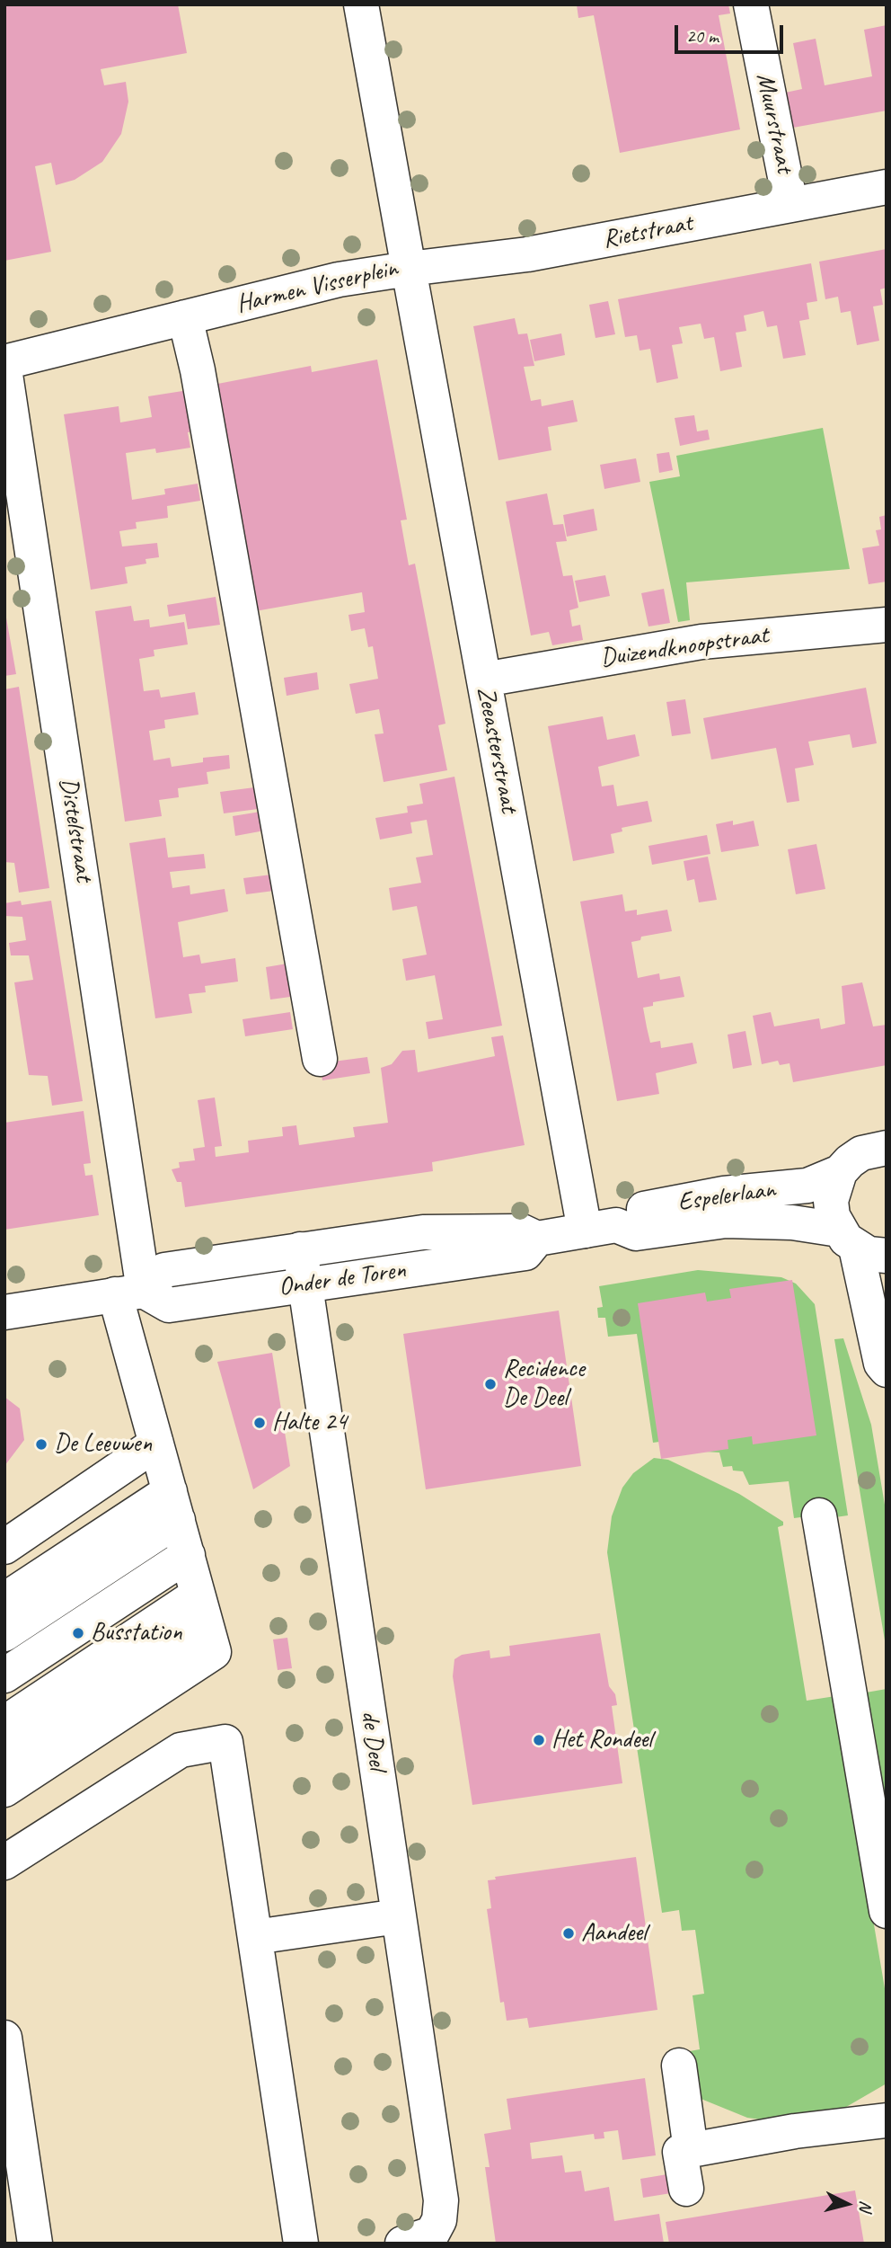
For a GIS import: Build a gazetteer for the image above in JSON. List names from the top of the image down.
{
  "streets": {
    "street": [
      "Muurstraat",
      "Rietstraat",
      "Harmen Visserplein",
      "Duizendknoopstraat",
      "Zeeasterstraat",
      "Distelstraat",
      "Espelerlaan",
      "Onder de Toren",
      "de Deel"
    ]
  },
  "crossings": [
    ["Muurstraat", "Rietstraat"],
    ["Rietstraat", "Harmen Visserplein"],
    ["Rietstraat", "Zeeasterstraat"],
    ["Harmen Visserplein", "Zeeasterstraat"],
    ["Duizendknoopstraat", "Zeeasterstraat"],
    ["Zeeasterstraat", "Espelerlaan"],
    ["Zeeasterstraat", "Onder de Toren"],
    ["Distelstraat", "Onder de Toren"],
    ["Espelerlaan", "Onder de Toren"],
    ["Onder de Toren", "de Deel"]
  ],
  "places": [
    "Recidence De Deel",
    "Halte 24",
    "De Leeuwen",
    "Busstation",
    "Het Rondeel",
    "Aandeel"
  ],
  "scale_bar": "20 m",
  "north": "right"
}
